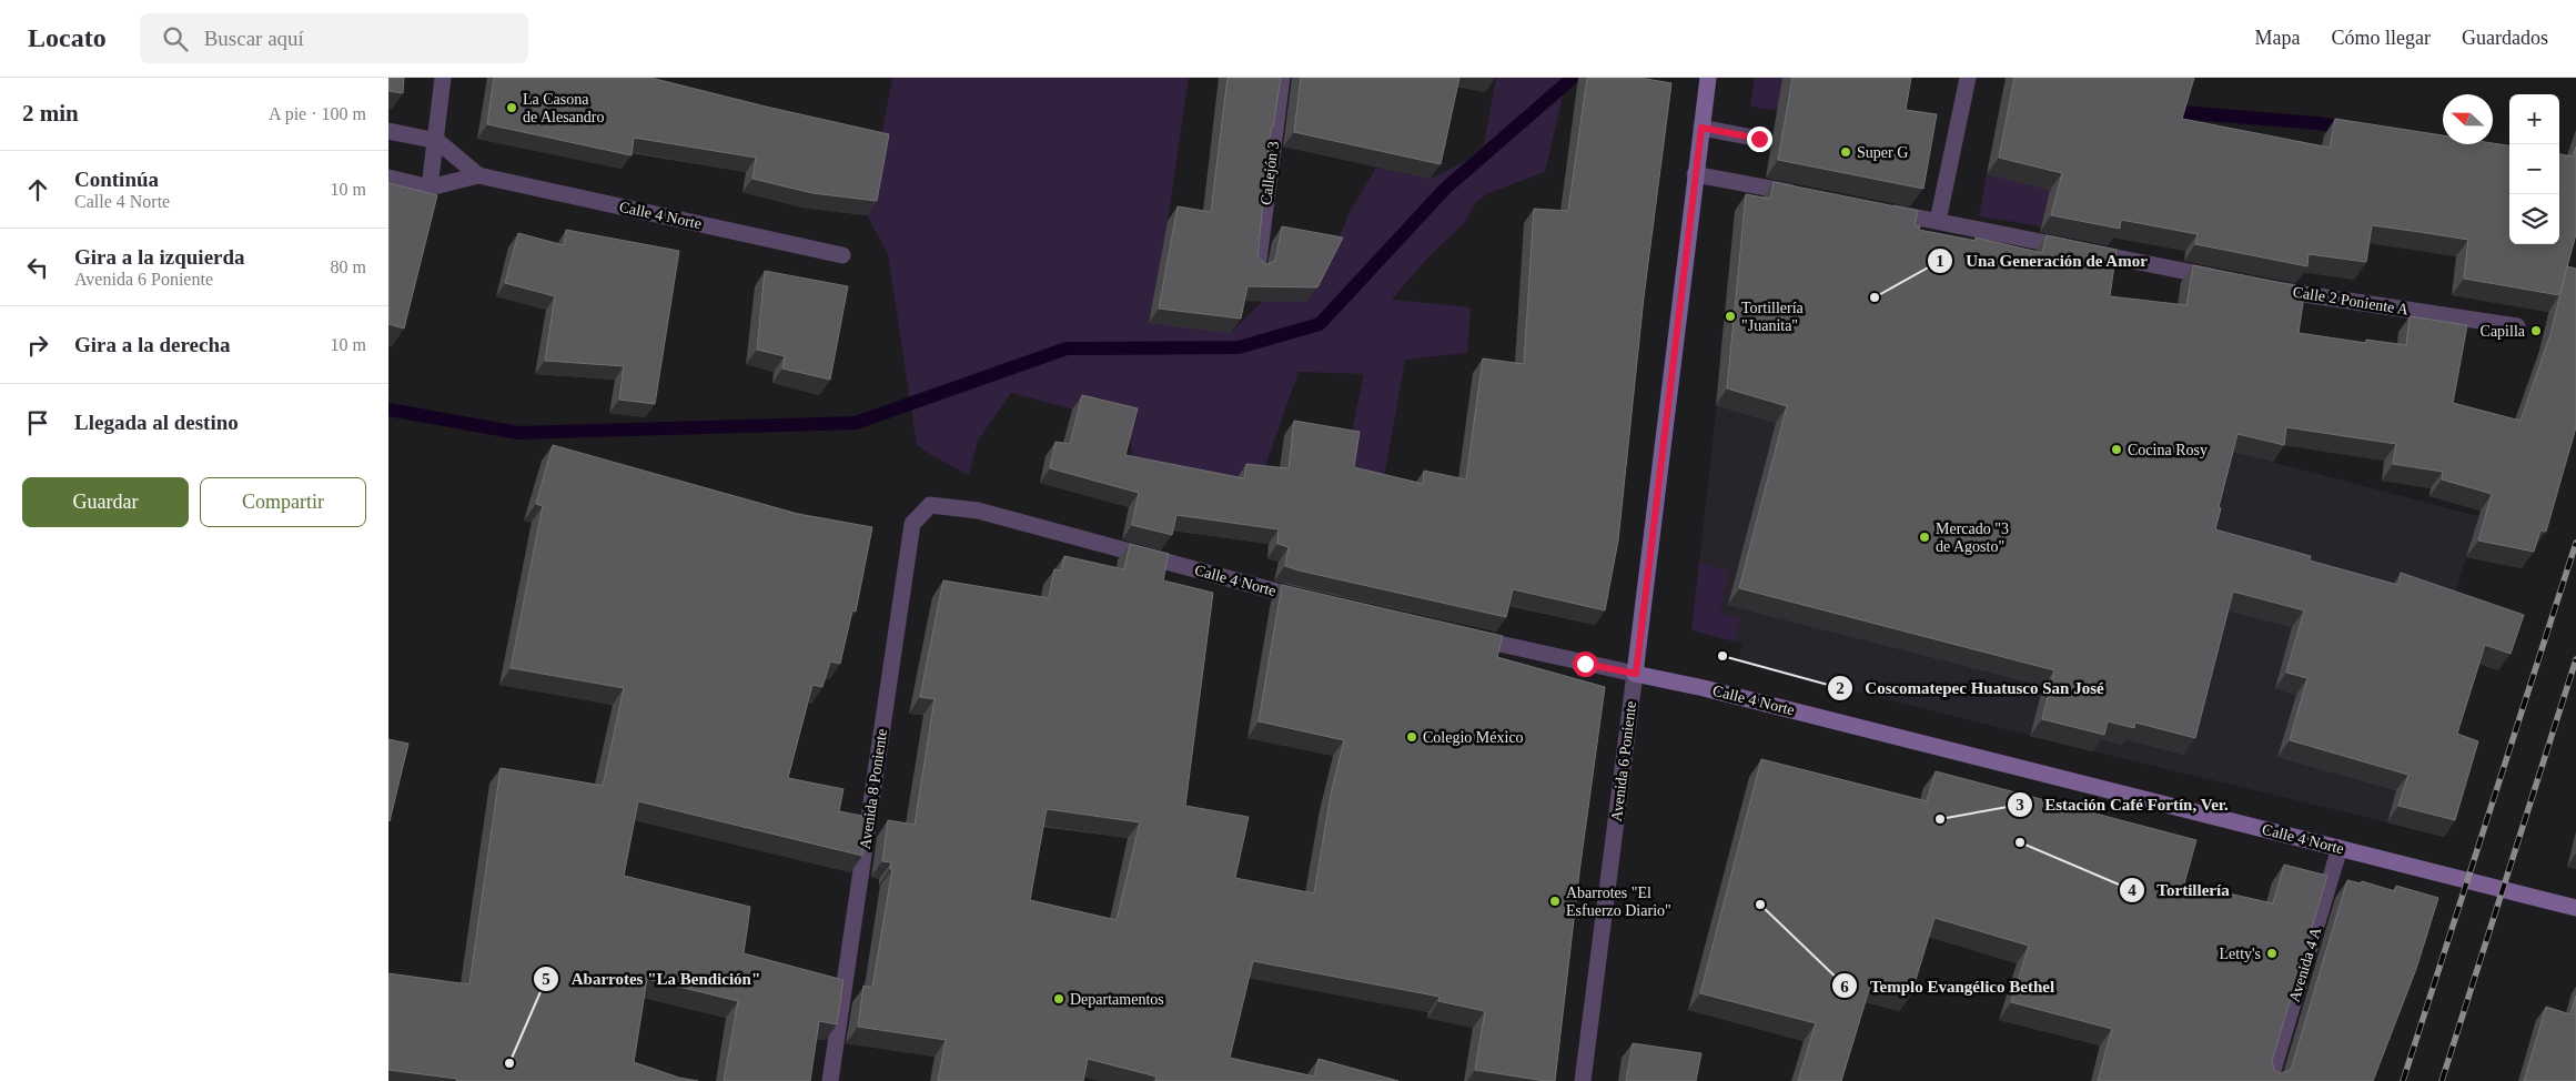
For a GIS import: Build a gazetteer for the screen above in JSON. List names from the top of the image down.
{
  "streets": {
    "street": [
      "Callejón 3",
      "Calle 4 Norte",
      "Calle 2 Poniente A",
      "Avenida 6 Poniente",
      "Avenida 8 Poniente",
      "Avenida 4 A"
    ]
  },
  "crossings": [
    ["Calle 4 Norte", "Avenida 6 Poniente"],
    ["Calle 4 Norte", "Avenida 8 Poniente"],
    ["Calle 4 Norte", "Avenida 4 A"]
  ],
  "places": [
    "La Casona de Alesandro",
    "Super G",
    "Una Generación de Amor",
    "Tortillería \"Juanita\"",
    "Capilla",
    "Cocina Rosy",
    "Mercado \"3 de Agosto\"",
    "Coscomatepec Huatusco San José",
    "Colegio México",
    "Estación Café Fortín, Ver.",
    "Tortillería",
    "Abarrotes \"El Esfuerzo Diario\"",
    "Templo Evangélico Bethel",
    "Letty's",
    "Departamentos",
    "Abarrotes \"La Bendición\""
  ],
  "north": "left",
  "page": {
    "header": "Locato",
    "search": "Buscar aquí",
    "nav": ["Mapa", "Cómo llegar", "Guardados"],
    "heading": ["2 min", "A pie · 100 m"],
    "map_buttons": ["+", "−"],
    "list": [
      ["Continúa", "Calle 4 Norte", "10 m"],
      ["Gira a la izquierda", "Avenida 6 Poniente", "80 m"],
      ["Gira a la derecha", "10 m"],
      "Llegada al destino"
    ],
    "buttons": ["Guardar", "Compartir"]
  }
}
